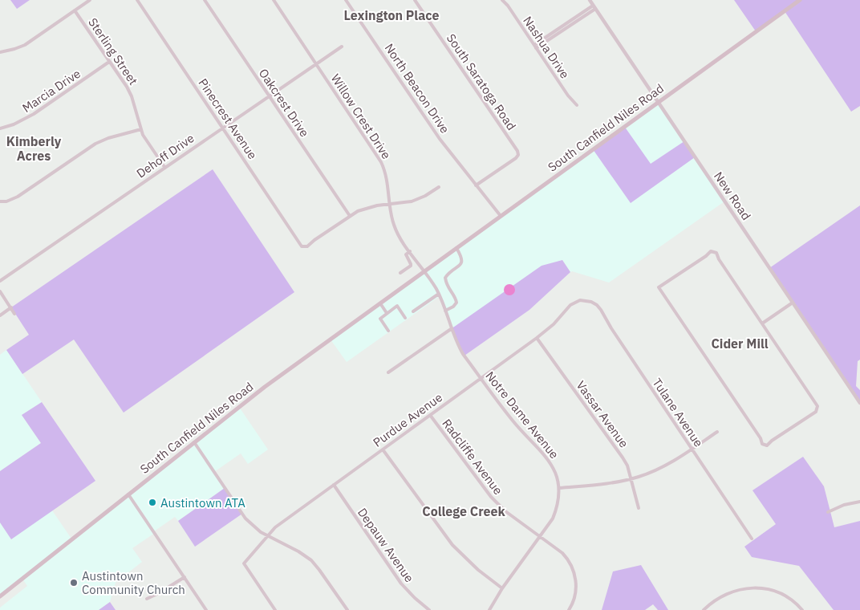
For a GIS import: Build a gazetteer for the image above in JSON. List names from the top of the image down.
{
  "streets": {
    "main road": ["South Canfield Niles Road"],
    "street": [
      "Nashua Drive",
      "Sterling Street",
      "South Saratoga Road",
      "North Beacon Drive",
      "Marcia Drive",
      "Oakcrest Drive",
      "Willow Crest Drive",
      "Pinecrest Avenue",
      "Dehoff Drive",
      "New Road",
      "Tulane Avenue",
      "Vassar Avenue",
      "Notre Dame Avenue",
      "Purdue Avenue",
      "Radcliffe Avenue",
      "Depauw Avenue"
    ]
  },
  "crossings": [
    ["Sterling Street", "Marcia Drive"],
    ["Sterling Street", "Dehoff Drive"],
    ["South Saratoga Road", "North Beacon Drive"],
    ["North Beacon Drive", "South Canfield Niles Road"],
    ["Oakcrest Drive", "Pinecrest Avenue"],
    ["Oakcrest Drive", "Dehoff Drive"],
    ["Willow Crest Drive", "South Canfield Niles Road"],
    ["Willow Crest Drive", "Dehoff Drive"],
    ["Willow Crest Drive", "Notre Dame Avenue"],
    ["Pinecrest Avenue", "Dehoff Drive"],
    ["South Canfield Niles Road", "New Road"],
    ["South Canfield Niles Road", "Notre Dame Avenue"],
    ["Tulane Avenue", "Purdue Avenue"],
    ["Vassar Avenue", "Purdue Avenue"],
    ["Notre Dame Avenue", "Purdue Avenue"],
    ["Notre Dame Avenue", "Radcliffe Avenue"],
    ["Purdue Avenue", "Radcliffe Avenue"],
    ["Purdue Avenue", "Depauw Avenue"]
  ],
  "districts": [
    "Lexington Place",
    "Kimberly Acres",
    "Cider Mill",
    "College Creek"
  ],
  "places": ["Austintown ATA", "Austintown Community Church"]
}
